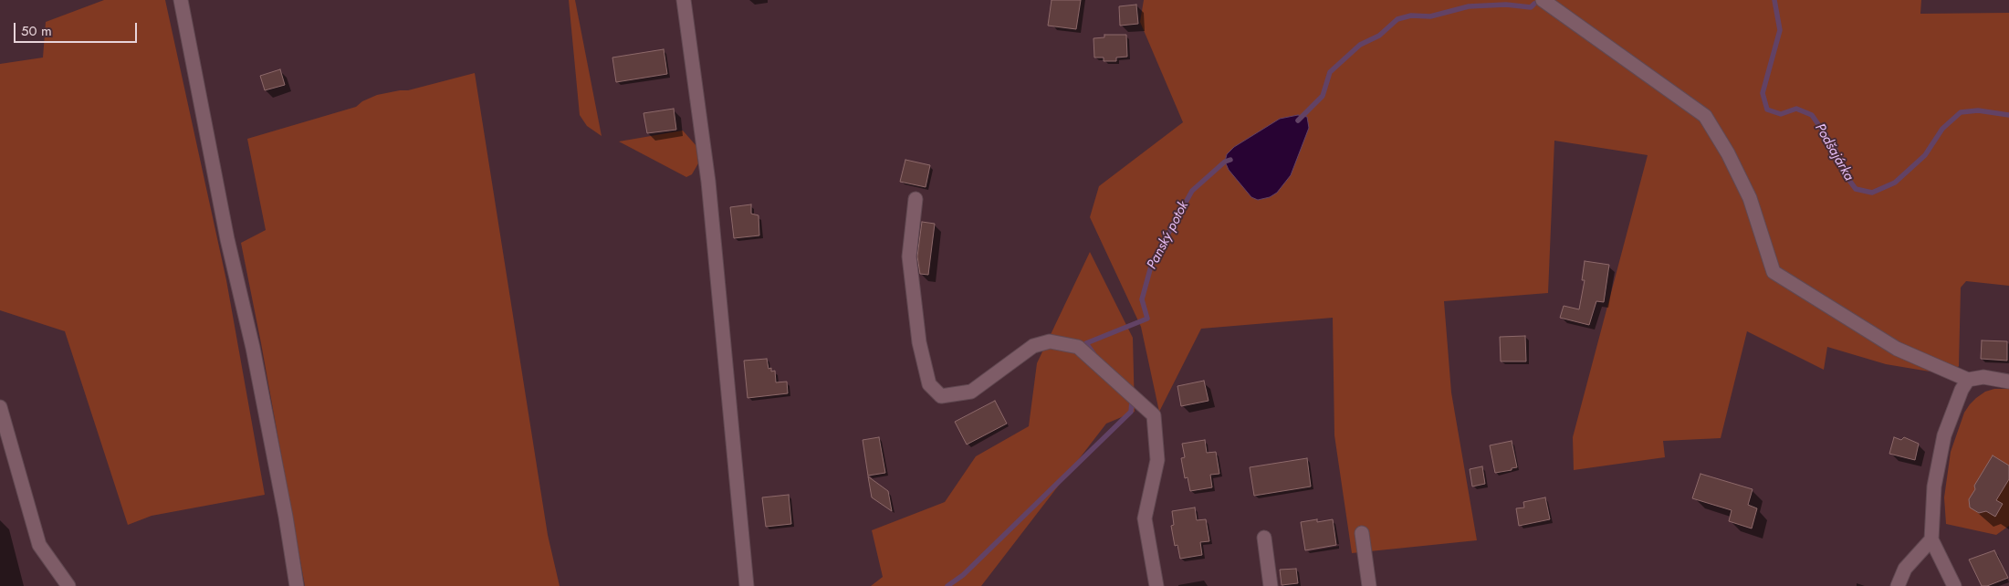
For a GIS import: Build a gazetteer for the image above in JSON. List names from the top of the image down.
{
  "water": ["Podšajárka", "Panský potok"],
  "scale_bar": "50 m"
}
